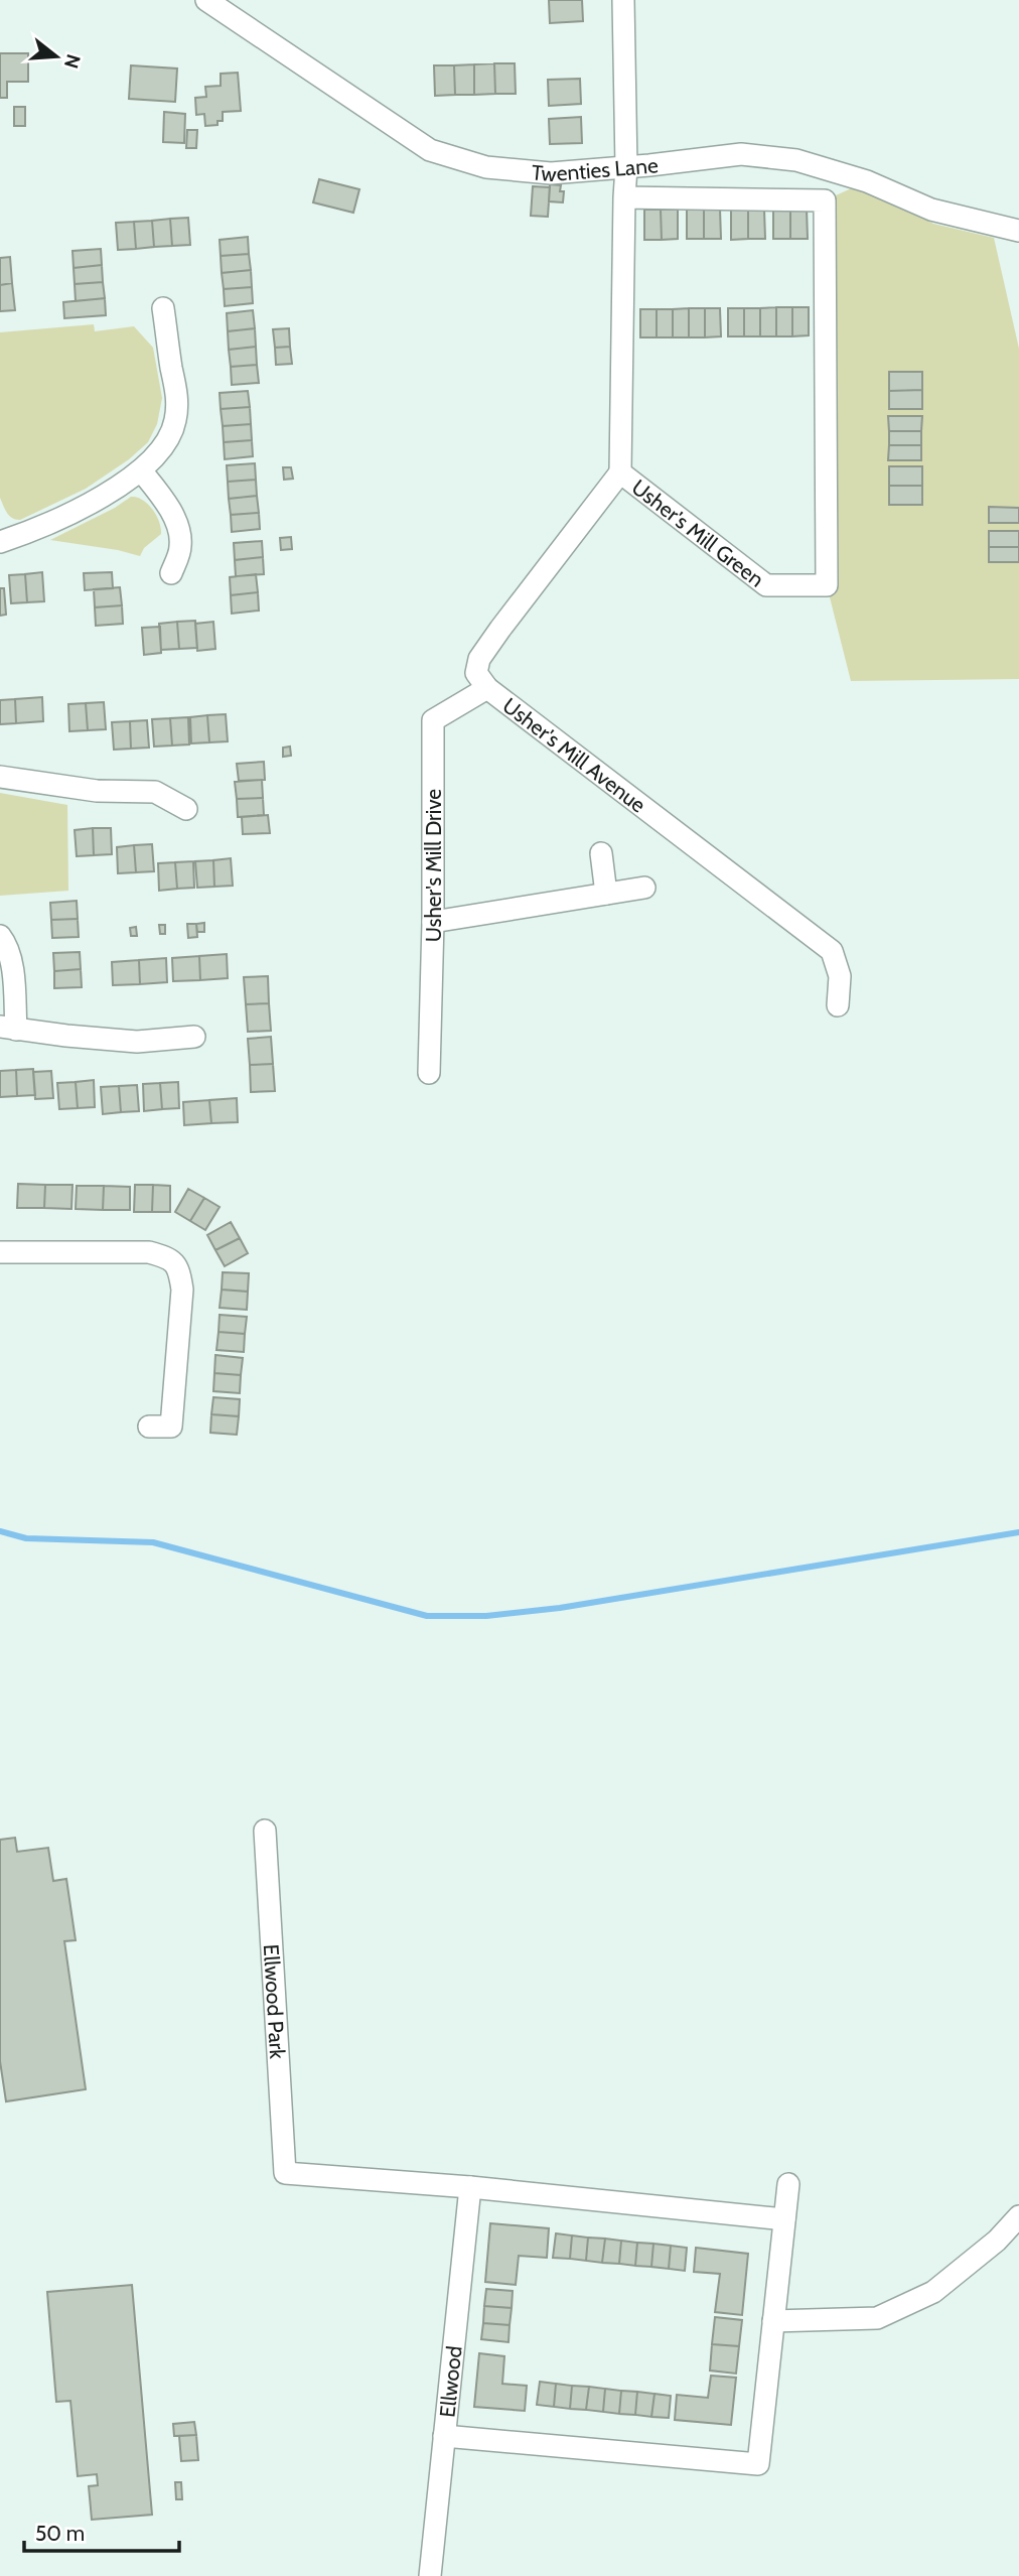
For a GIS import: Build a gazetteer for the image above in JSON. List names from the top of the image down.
{
  "streets": {
    "street": [
      "Twenties Lane",
      "Usher's Mill Green",
      "Usher's Mill Avenue",
      "Usher's Mill Drive",
      "Ellwood Park",
      "Ellwood"
    ]
  },
  "crossings": [
    ["Twenties Lane", "Usher's Mill Green"],
    ["Usher's Mill Green", "Usher's Mill Avenue"],
    ["Usher's Mill Avenue", "Usher's Mill Drive"],
    ["Ellwood Park", "Ellwood"]
  ],
  "scale_bar": "50 m",
  "north": "right"
}
